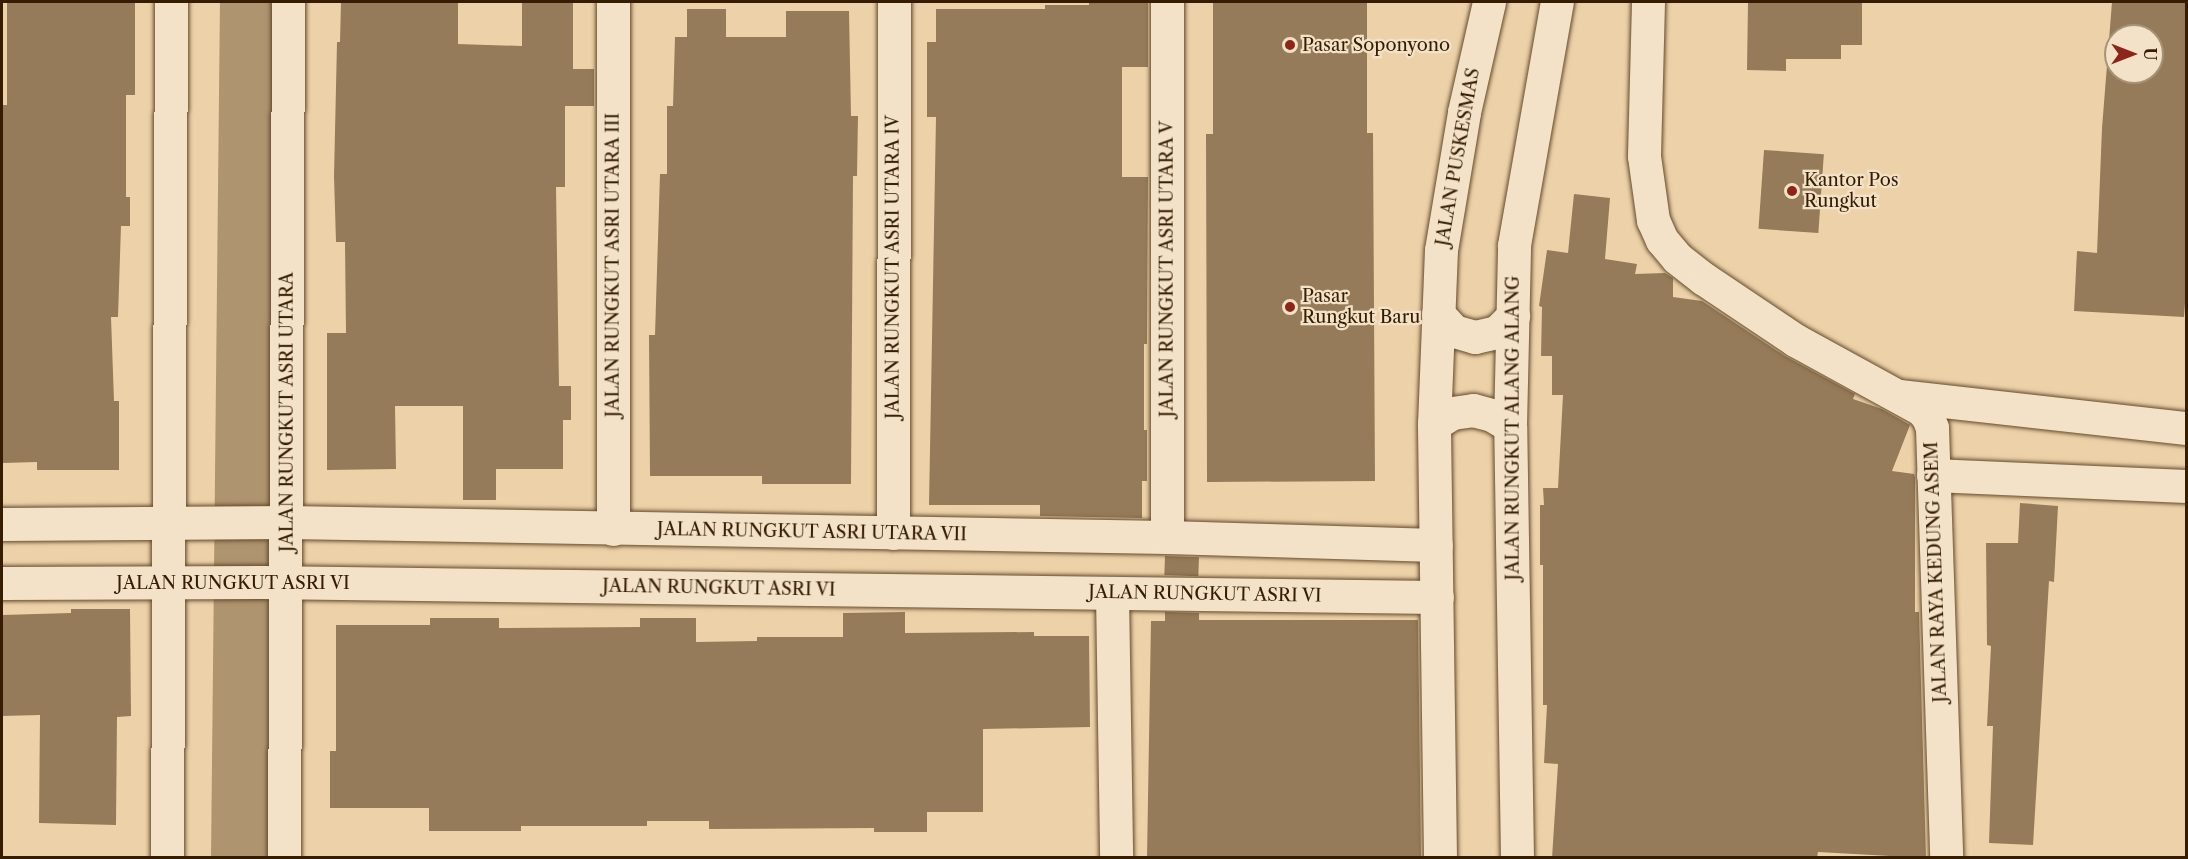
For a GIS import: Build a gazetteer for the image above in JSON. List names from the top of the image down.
{
  "streets": {
    "street": [
      "JALAN PUSKESMAS",
      "JALAN RUNGKUT ASRI UTARA III",
      "JALAN RUNGKUT ASRI UTARA IV",
      "JALAN RUNGKUT ASRI UTARA V",
      "JALAN RUNGKUT ASRI UTARA",
      "JALAN RUNGKUT ALANG ALANG",
      "JALAN RUNGKUT ASRI UTARA VII",
      "JALAN RAYA KEDUNG ASEM",
      "JALAN RUNGKUT ASRI VI"
    ]
  },
  "crossings": [
    ["JALAN RUNGKUT ASRI UTARA III", "JALAN RUNGKUT ASRI UTARA VII"],
    ["JALAN RUNGKUT ASRI UTARA IV", "JALAN RUNGKUT ASRI UTARA VII"],
    ["JALAN RUNGKUT ASRI UTARA V", "JALAN RUNGKUT ASRI UTARA VII"],
    ["JALAN RUNGKUT ASRI UTARA", "JALAN RUNGKUT ASRI UTARA VII"],
    ["JALAN RUNGKUT ASRI UTARA", "JALAN RUNGKUT ASRI VI"]
  ],
  "places": ["Pasar Soponyono", "Kantor Pos Rungkut", "Pasar Rungkut Baru"],
  "north": "right"
}
